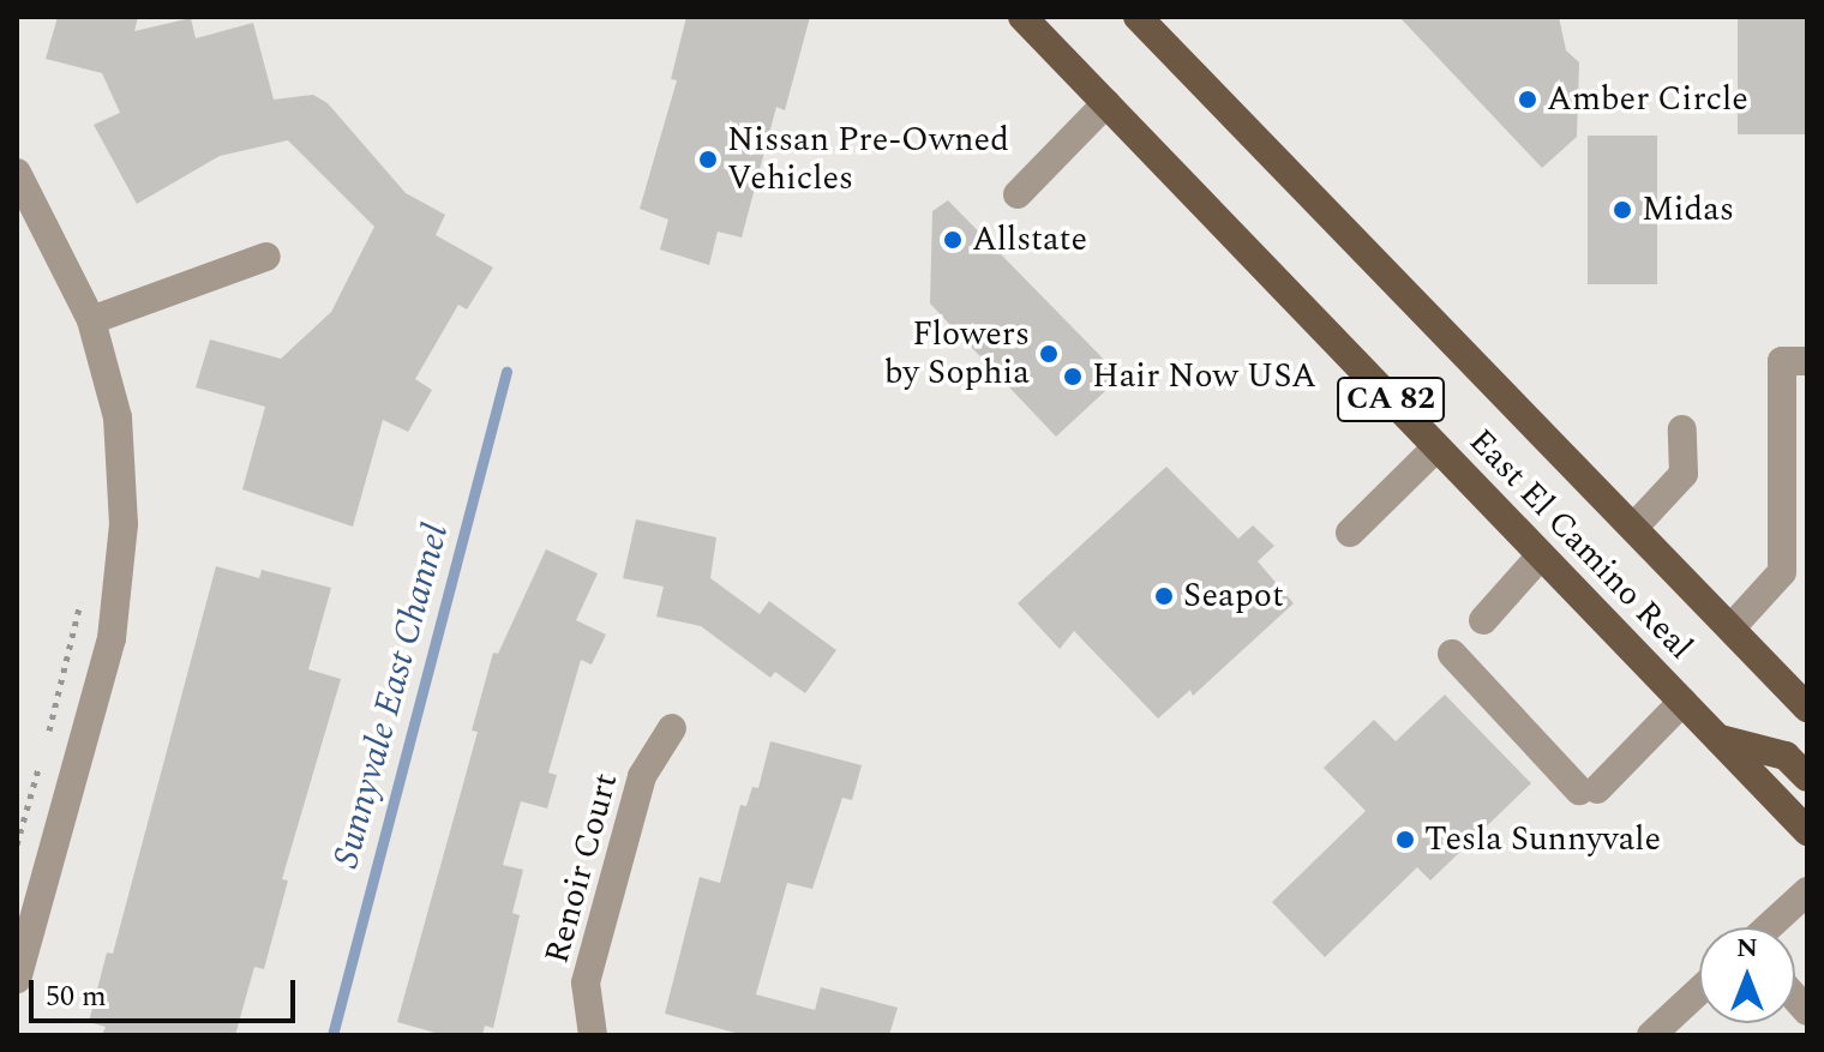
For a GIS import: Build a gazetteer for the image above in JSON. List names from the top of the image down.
{
  "streets": {
    "main road": ["CA 82", "East El Camino Real"],
    "street": ["Renoir Court"]
  },
  "water": ["Sunnyvale East Channel"],
  "places": [
    "Amber Circle",
    "Nissan Pre-Owned Vehicles",
    "Midas",
    "Allstate",
    "Flowers by Sophia",
    "Hair Now USA",
    "Seapot",
    "Tesla Sunnyvale"
  ],
  "scale_bar": "50 m",
  "north": "top"
}
